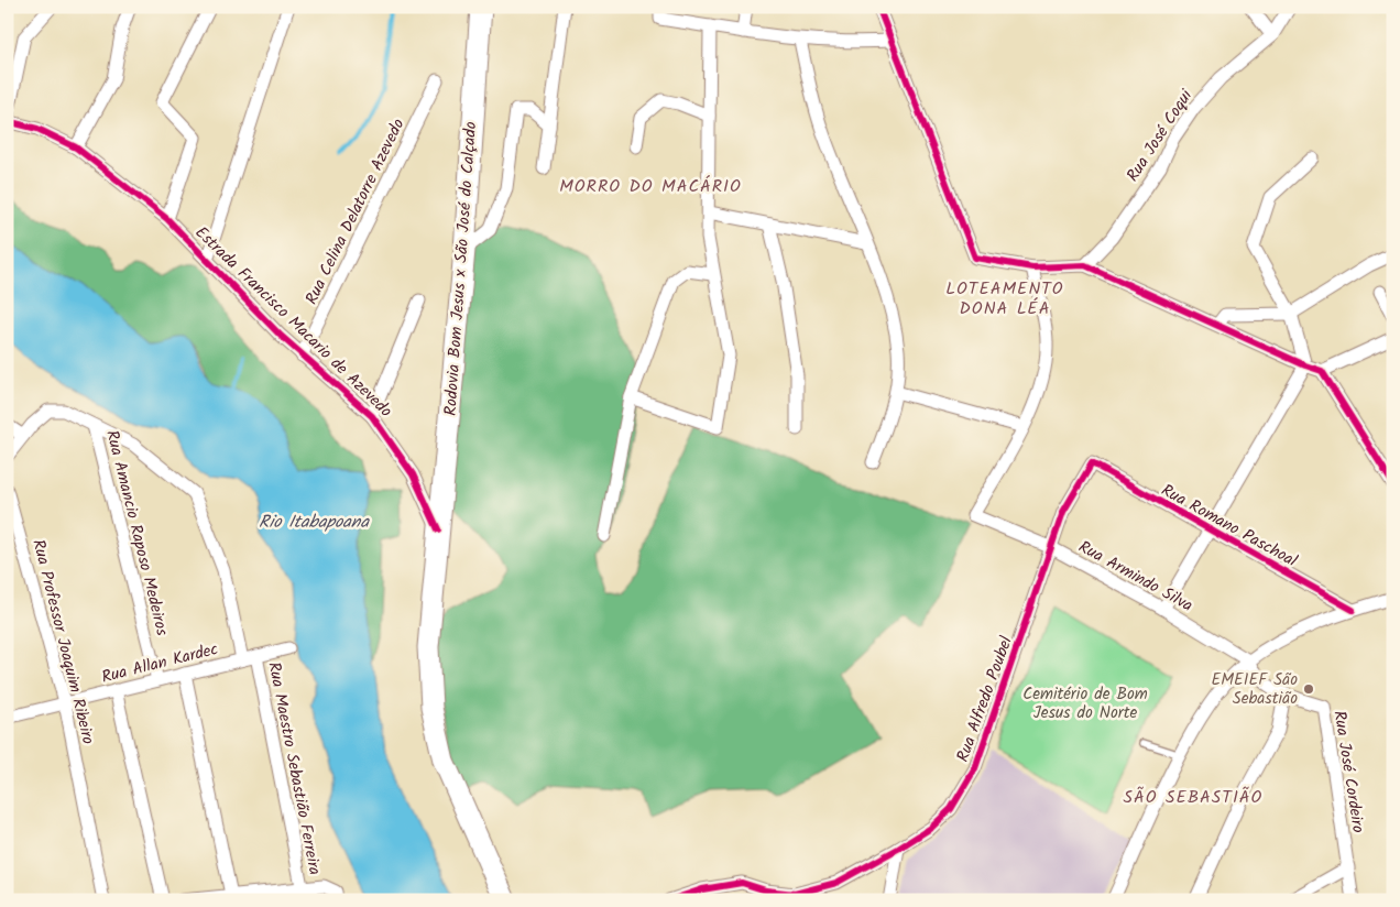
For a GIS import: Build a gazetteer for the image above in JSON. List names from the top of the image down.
{
  "streets": {
    "main road": ["Rodovia Bom Jesus x São José do Calçado"],
    "street": [
      "Rua José Coqui",
      "Rua Celina Delatorre Azevedo",
      "Estrada Francisco Macario de Azevedo",
      "Rua Romano Paschoal",
      "Rua Amancio Raposo Medeiros",
      "Rua Armindo Silva",
      "Rua Professor Joaquim Ribeiro",
      "Rua Allan Kardec",
      "Rua Alfredo Poubel",
      "Rua Maestro Sebastião Ferreira",
      "Rua José Cordeiro"
    ]
  },
  "crossings": [
    ["Rua Celina Delatorre Azevedo", "Estrada Francisco Macario de Azevedo"],
    ["Rodovia Bom Jesus x São José do Calçado", "Estrada Francisco Macario de Azevedo"],
    ["Rua Romano Paschoal", "Rua Alfredo Poubel"],
    ["Rua Amancio Raposo Medeiros", "Rua Allan Kardec"],
    ["Rua Armindo Silva", "Rua Alfredo Poubel"],
    ["Rua Armindo Silva", "Rua José Cordeiro"],
    ["Rua Professor Joaquim Ribeiro", "Rua Allan Kardec"],
    ["Rua Allan Kardec", "Rua Maestro Sebastião Ferreira"]
  ],
  "districts": ["MORRO DO MACÁRIO", "LOTEAMENTO DONA LÉA", "SÃO SEBASTIÃO"],
  "water": ["Rio Itabapoana"],
  "parks": ["Cemitério de Bom Jesus do Norte"],
  "places": ["EMEIEF São Sebastião"]
}
